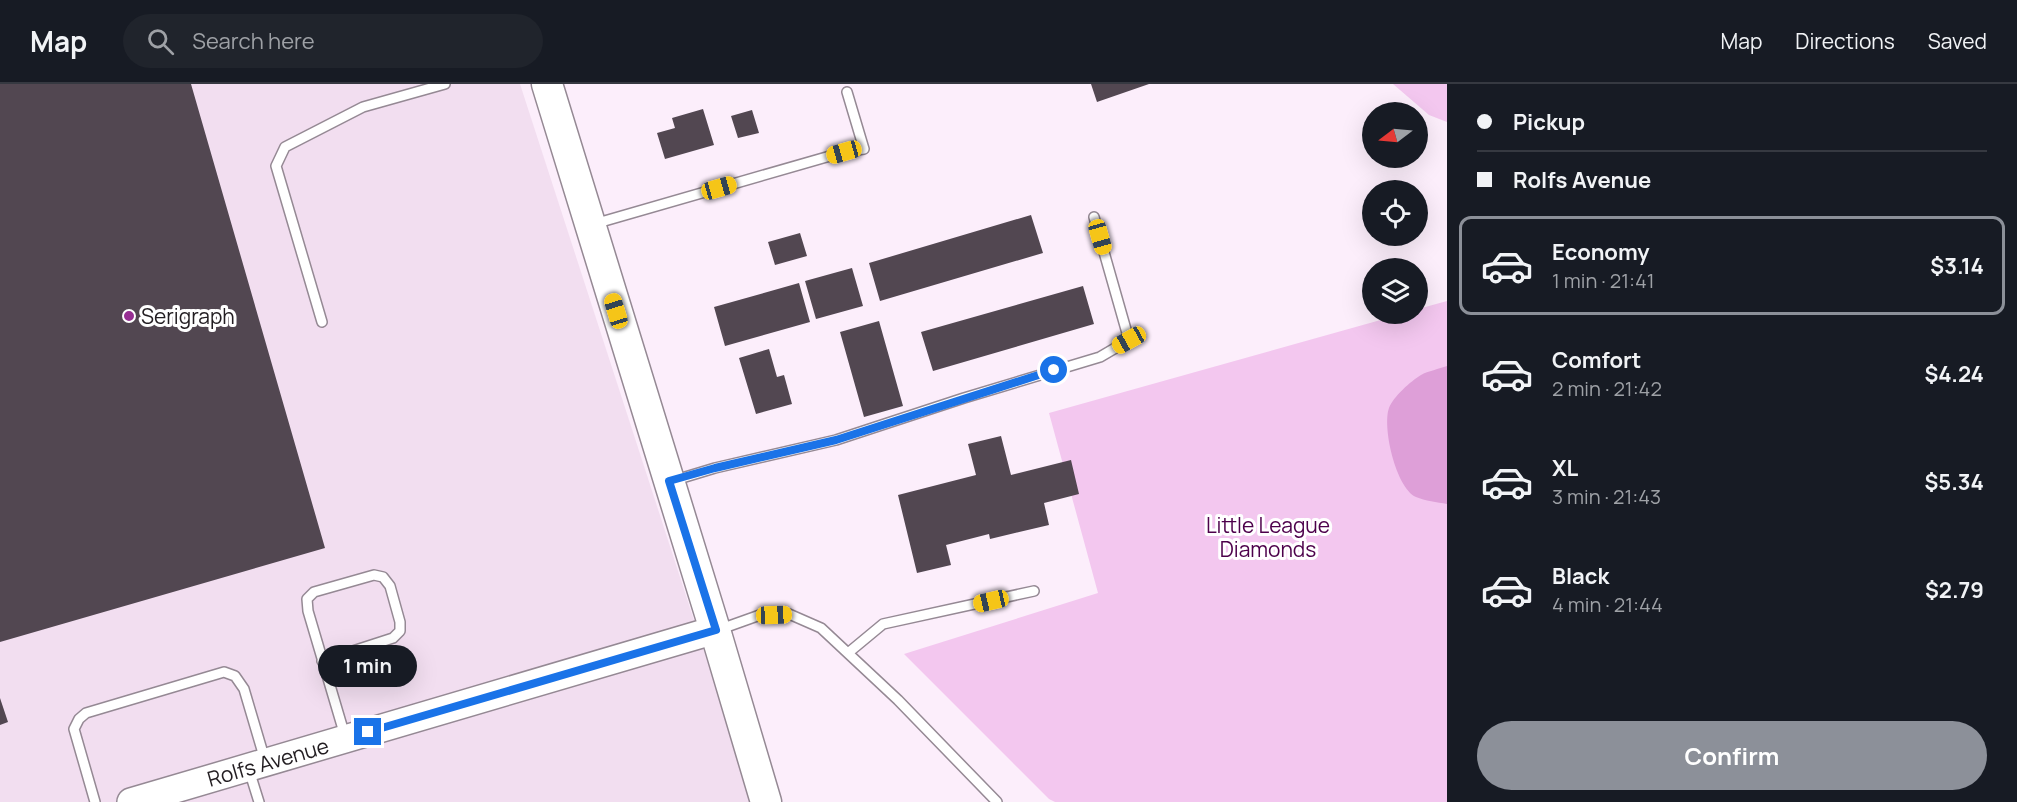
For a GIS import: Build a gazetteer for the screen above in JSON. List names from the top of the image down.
{
  "streets": {
    "street": ["Rolfs Avenue"]
  },
  "parks": ["Little League Diamonds"],
  "places": ["Serigraph"],
  "north": "left",
  "page": {
    "header": "Map",
    "search": "Search here",
    "nav": ["Map", "Directions", "Saved"],
    "banner": ["Pickup", "Rolfs Avenue"],
    "list": [
      {
        "name": "Economy",
        "note": "1 min · 21:41",
        "value": "$3.14"
      },
      {
        "name": "Comfort",
        "note": "2 min · 21:42",
        "value": "$4.24"
      },
      {
        "name": "XL",
        "note": "3 min · 21:43",
        "value": "$5.34"
      },
      {
        "name": "Black",
        "note": "4 min · 21:44",
        "value": "$2.79"
      }
    ],
    "bubble": "1 min",
    "buttons": "Confirm"
  }
}
